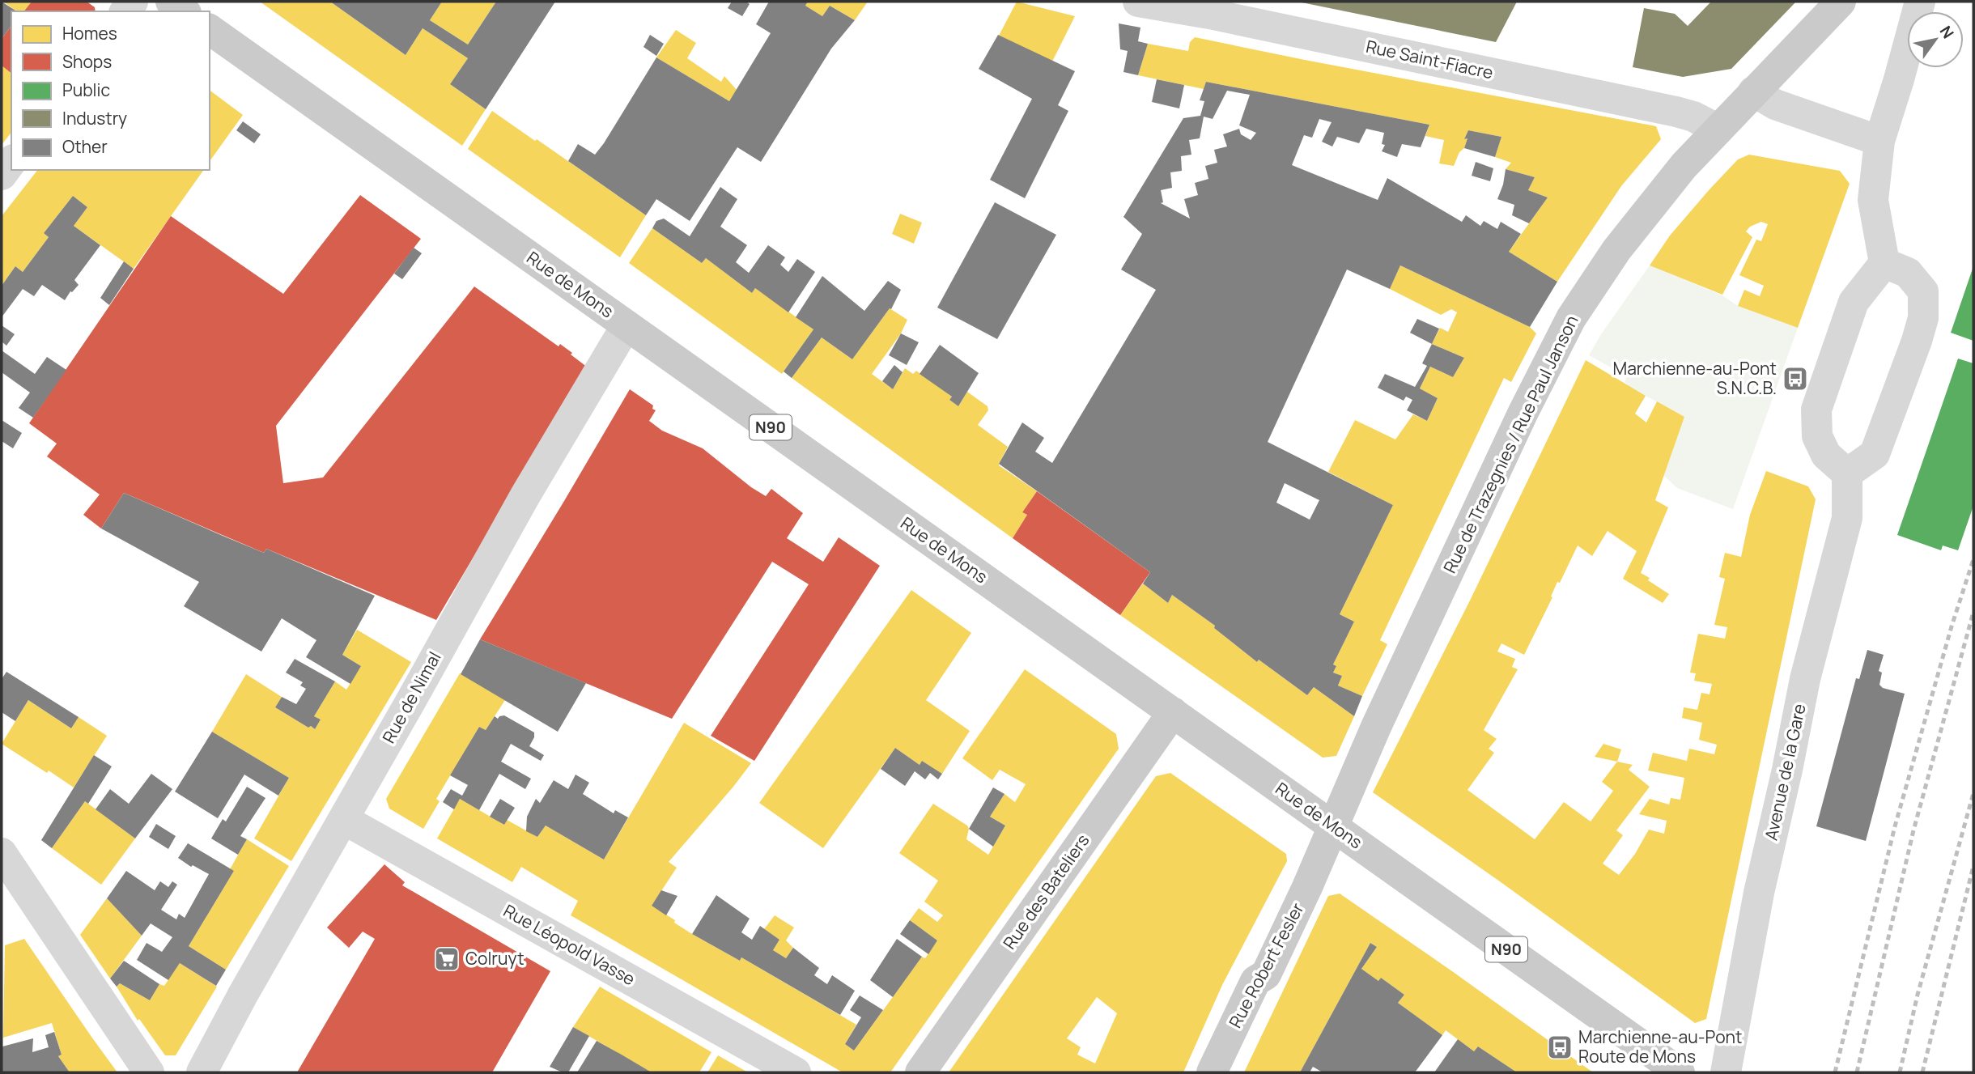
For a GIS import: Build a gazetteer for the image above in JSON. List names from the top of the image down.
{
  "streets": {
    "main road": [
      "Rue de Mons",
      "N90",
      "Rue de Trazegnies / Rue Paul Janson",
      "Rue des Bateliers",
      "Rue Robert Fesler"
    ],
    "street": [
      "Rue Saint-Fiacre",
      "Rue de Nimal",
      "Avenue de la Gare",
      "Rue Léopold Vasse"
    ]
  },
  "crossings": [
    ["Rue Saint-Fiacre", "Rue de Trazegnies / Rue Paul Janson"],
    ["Rue de Mons", "Rue de Trazegnies / Rue Paul Janson"],
    ["Rue de Mons", "Rue de Nimal"],
    ["Rue de Mons", "Rue des Bateliers"],
    ["Rue de Mons", "Rue Robert Fesler"],
    ["Rue de Trazegnies / Rue Paul Janson", "Rue Robert Fesler"],
    ["Rue de Nimal", "Rue Léopold Vasse"]
  ],
  "places": {
    "bus stop": ["Marchienne-au-Pont S.N.C.B.", "Marchienne-au-Pont Route de Mons"],
    "supermarket": ["Colruyt"]
  },
  "legend": [
    "Homes",
    "Shops",
    "Public",
    "Industry",
    "Other"
  ],
  "north": "top right"
}
